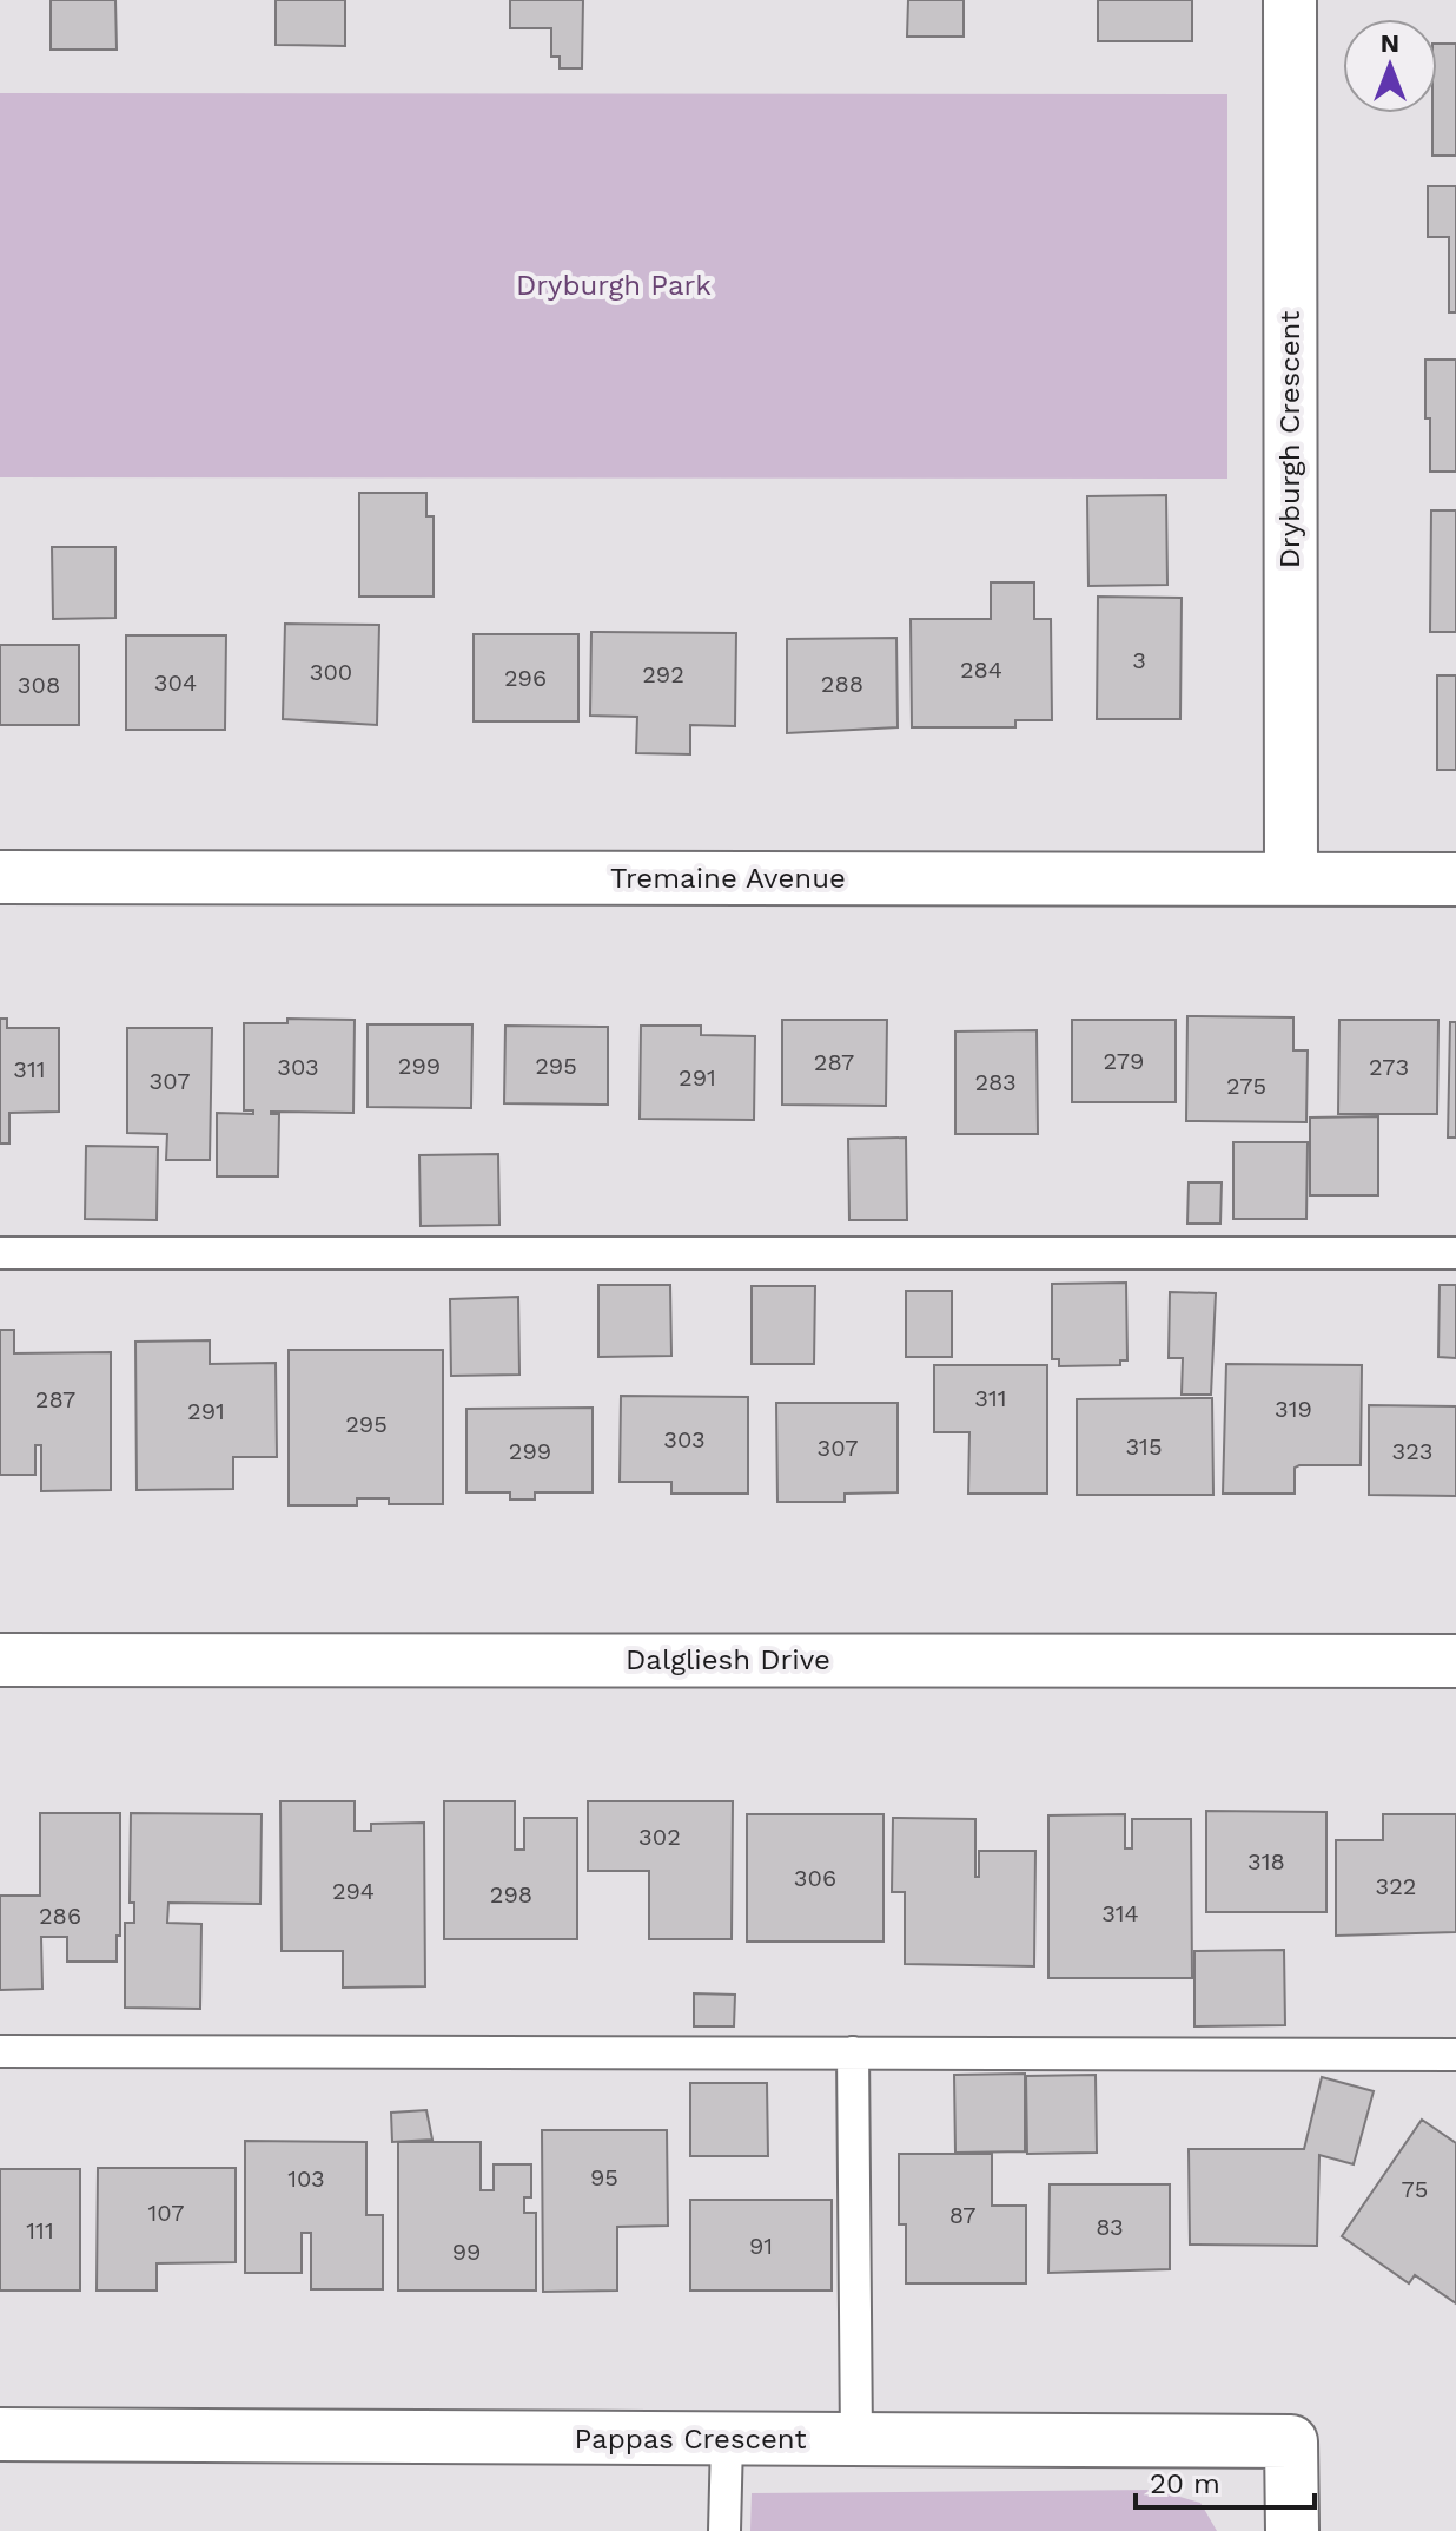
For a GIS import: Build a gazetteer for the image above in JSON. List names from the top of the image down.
{
  "streets": {
    "street": [
      "Dryburgh Crescent",
      "Tremaine Avenue",
      "Dalgliesh Drive",
      "Pappas Crescent"
    ]
  },
  "crossings": [
    ["Dryburgh Crescent", "Tremaine Avenue"]
  ],
  "parks": ["Dryburgh Park"],
  "house_numbers": [
    "3",
    "284",
    "300",
    "292",
    "296",
    "304",
    "288",
    "308",
    "279",
    "287",
    "299",
    "295",
    "303",
    "273",
    "311",
    "291",
    "307",
    "283",
    "275",
    "311",
    "287",
    "319",
    "291",
    "295",
    "303",
    "315",
    "307",
    "299",
    "323",
    "302",
    "318",
    "306",
    "322",
    "294",
    "298",
    "314",
    "286",
    "95",
    "103",
    "75",
    "107",
    "87",
    "83",
    "111",
    "91",
    "99"
  ],
  "scale_bar": "20 m",
  "north": "top"
}
